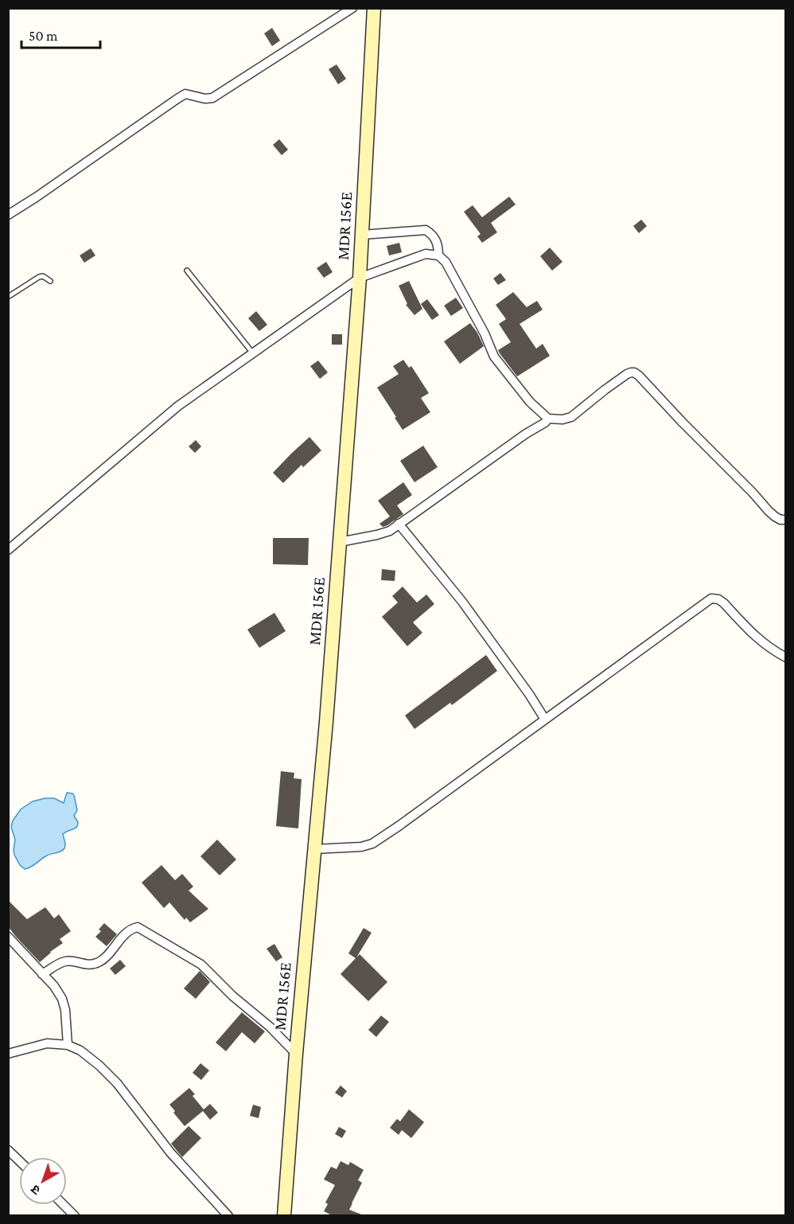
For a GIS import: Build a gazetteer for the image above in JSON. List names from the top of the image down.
{
  "streets": {
    "main road": ["MDR 156E"]
  },
  "scale_bar": "50 m",
  "north": "bottom left"
}
